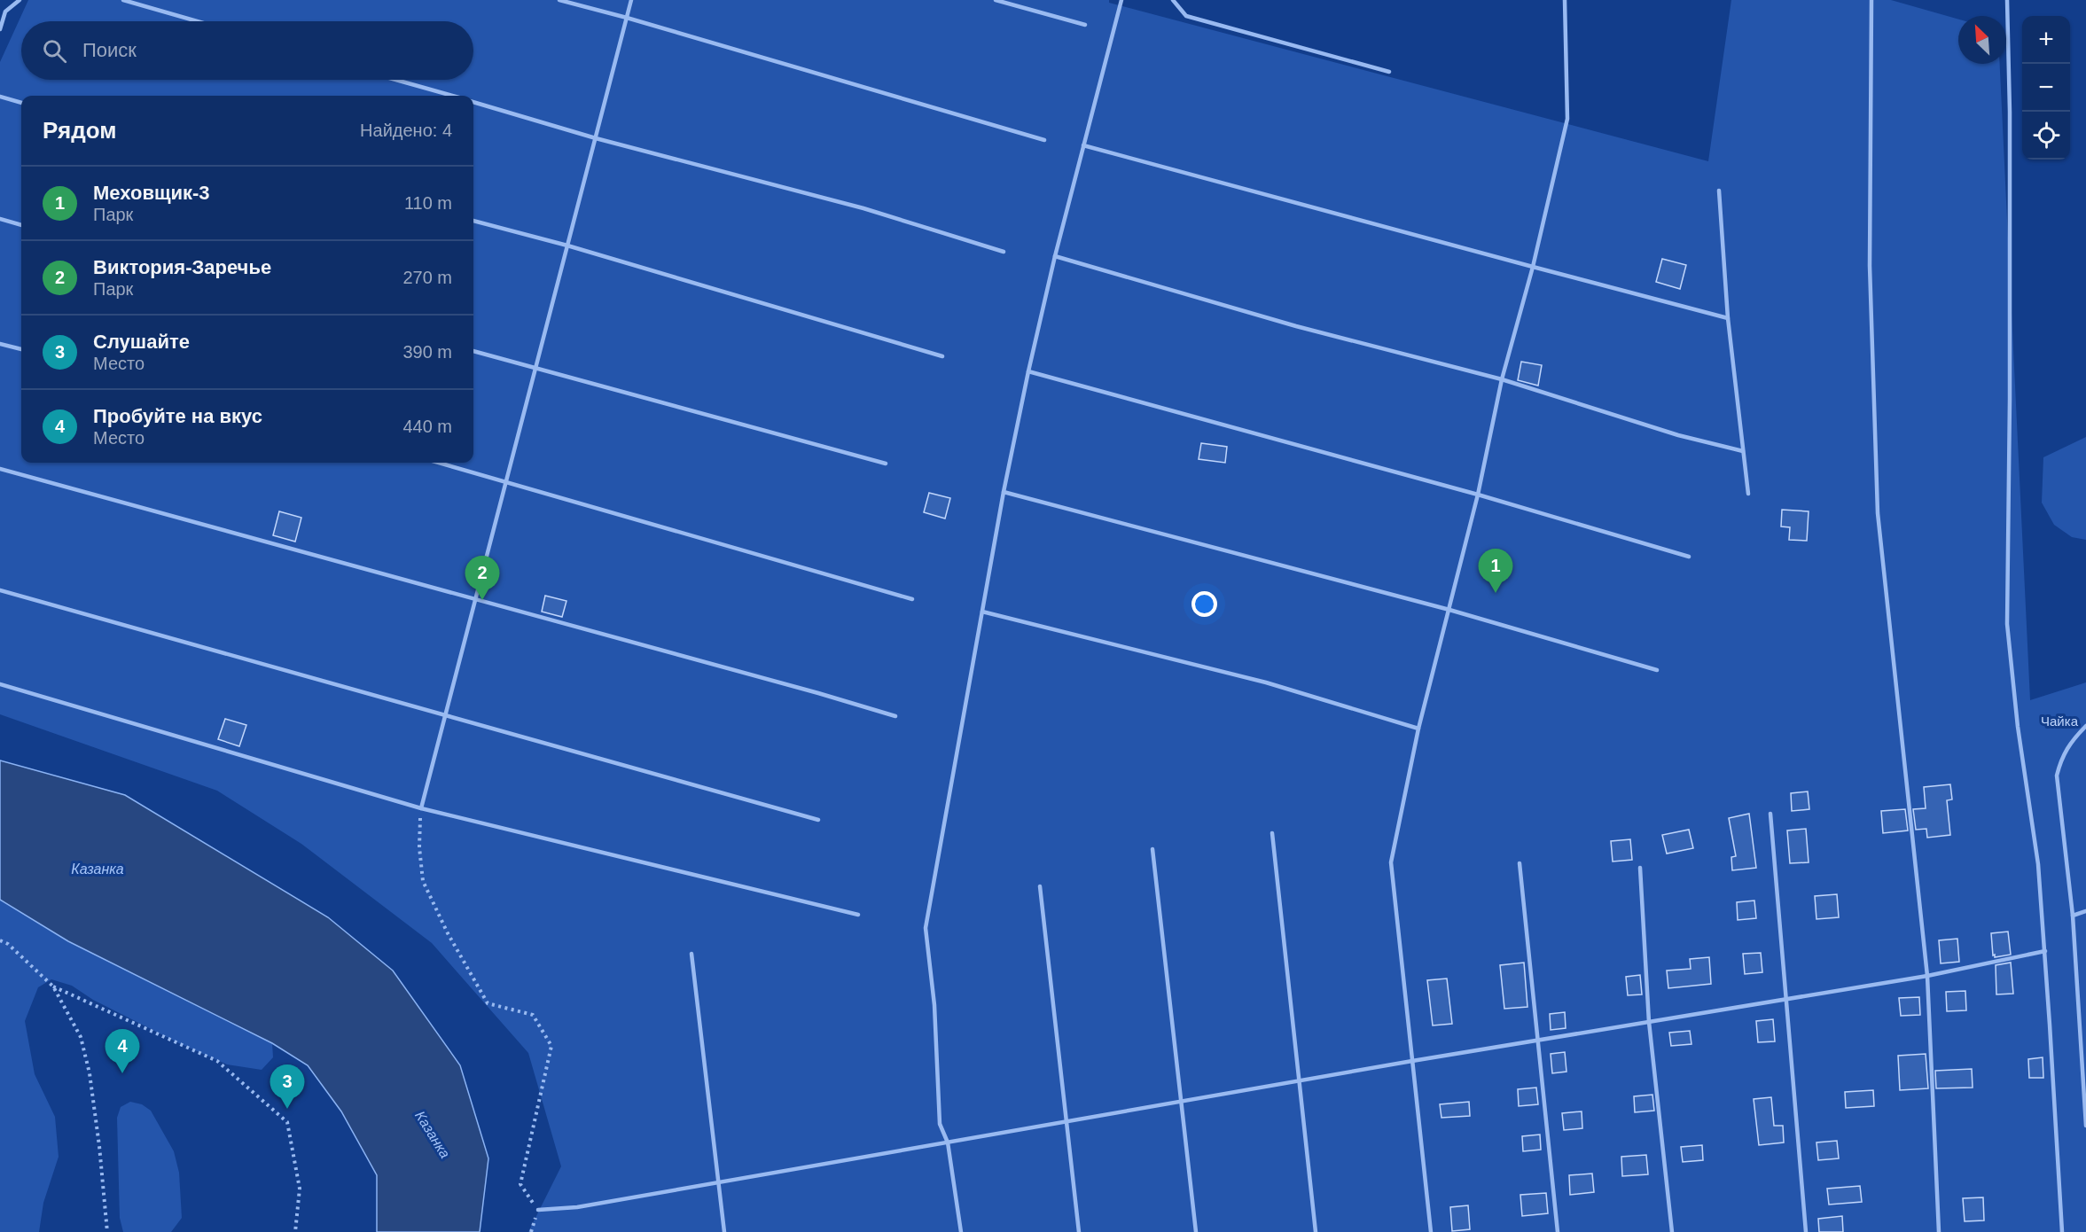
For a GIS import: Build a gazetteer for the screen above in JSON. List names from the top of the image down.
{
  "water": ["Казанка"],
  "parks": ["Чайка"],
  "north": "top left",
  "page": {
    "map_buttons": ["+", "−"],
    "search": "Поиск",
    "heading": ["Рядом", "Найдено: 4"],
    "list": [
      {
        "mark": "1",
        "name": "Меховщик-3",
        "note": "Парк",
        "value": "110 m"
      },
      {
        "mark": "2",
        "name": "Виктория-Заречье",
        "note": "Парк",
        "value": "270 m"
      },
      {
        "mark": "3",
        "name": "Слушайте",
        "note": "Место",
        "value": "390 m"
      },
      {
        "mark": "4",
        "name": "Пробуйте на вкус",
        "note": "Место",
        "value": "440 m"
      }
    ],
    "pins": [
      "1",
      "2",
      "4",
      "3"
    ]
  }
}
